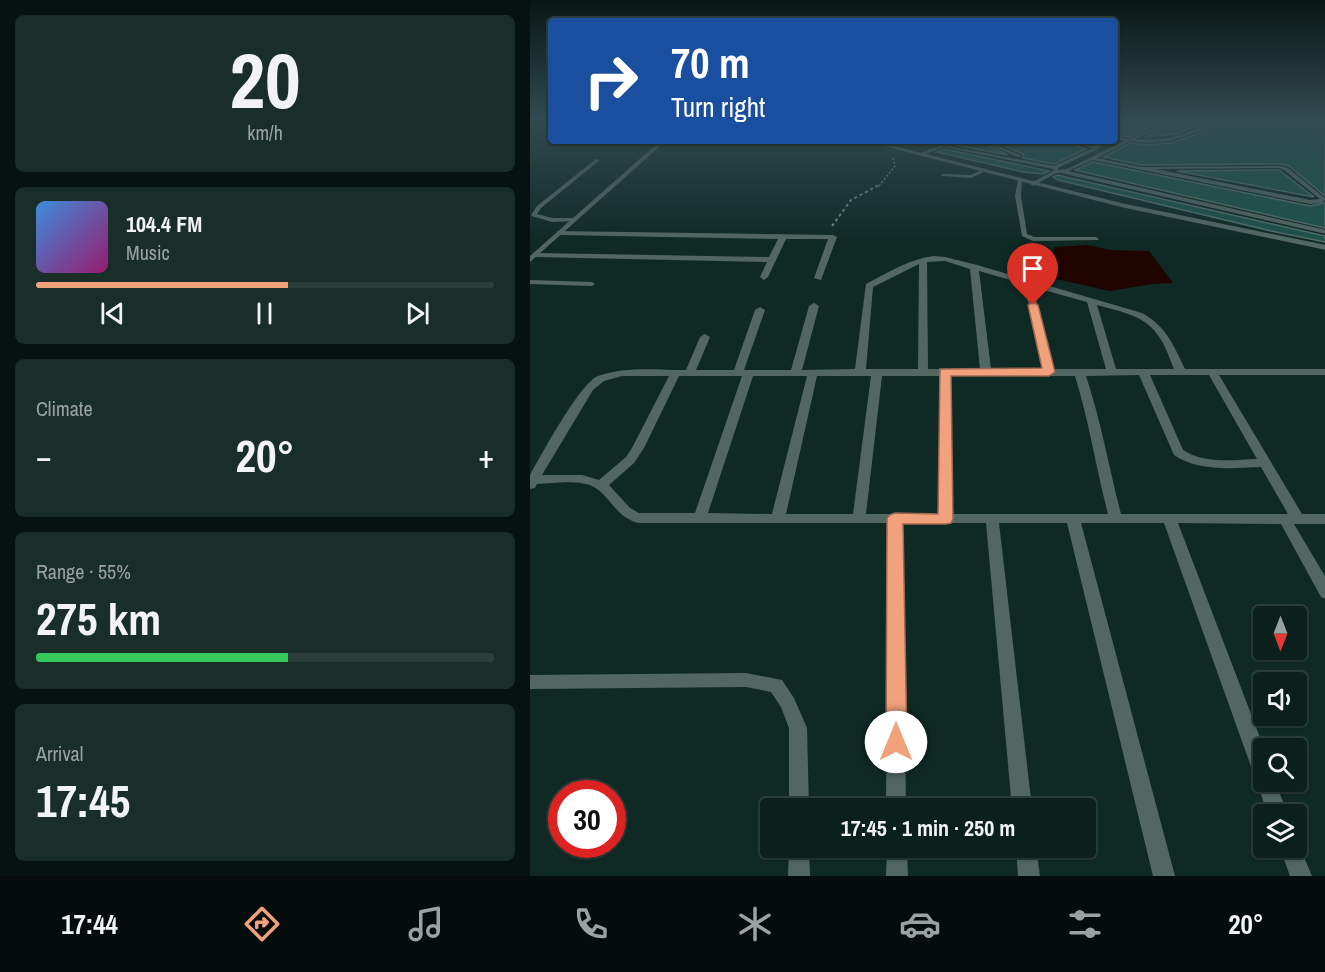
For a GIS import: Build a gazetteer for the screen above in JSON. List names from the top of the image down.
{
  "north": "bottom",
  "page": {
    "tile": [
      ["20", "km/h"],
      "Climate",
      ["Range · 55%", "275 km"],
      ["Arrival", "17:45"]
    ],
    "turn": ["70 m", "Turn right"],
    "song": ["104.4 FM", "Music"],
    "heat": ["−", "20°", "+"],
    "limit": "30",
    "trip": "17:45 · 1 min · 250 m",
    "tabs": ["17:44", "20°"]
  }
}
